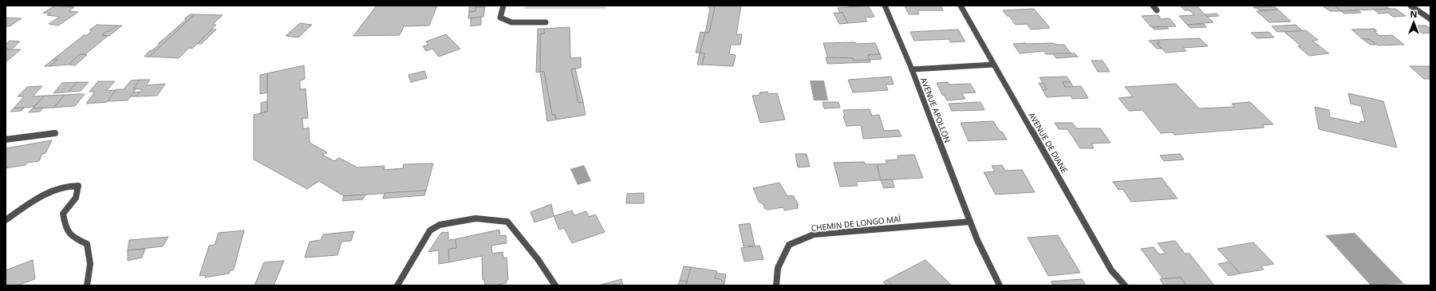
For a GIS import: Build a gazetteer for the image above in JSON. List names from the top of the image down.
{
  "streets": {
    "street": ["AVENUE APOLLON", "AVENUE DE DIANE", "CHEMIN DE LONGO MAÏ"]
  },
  "crossings": [
    ["AVENUE APOLLON", "CHEMIN DE LONGO MAÏ"]
  ],
  "north": "top"
}
